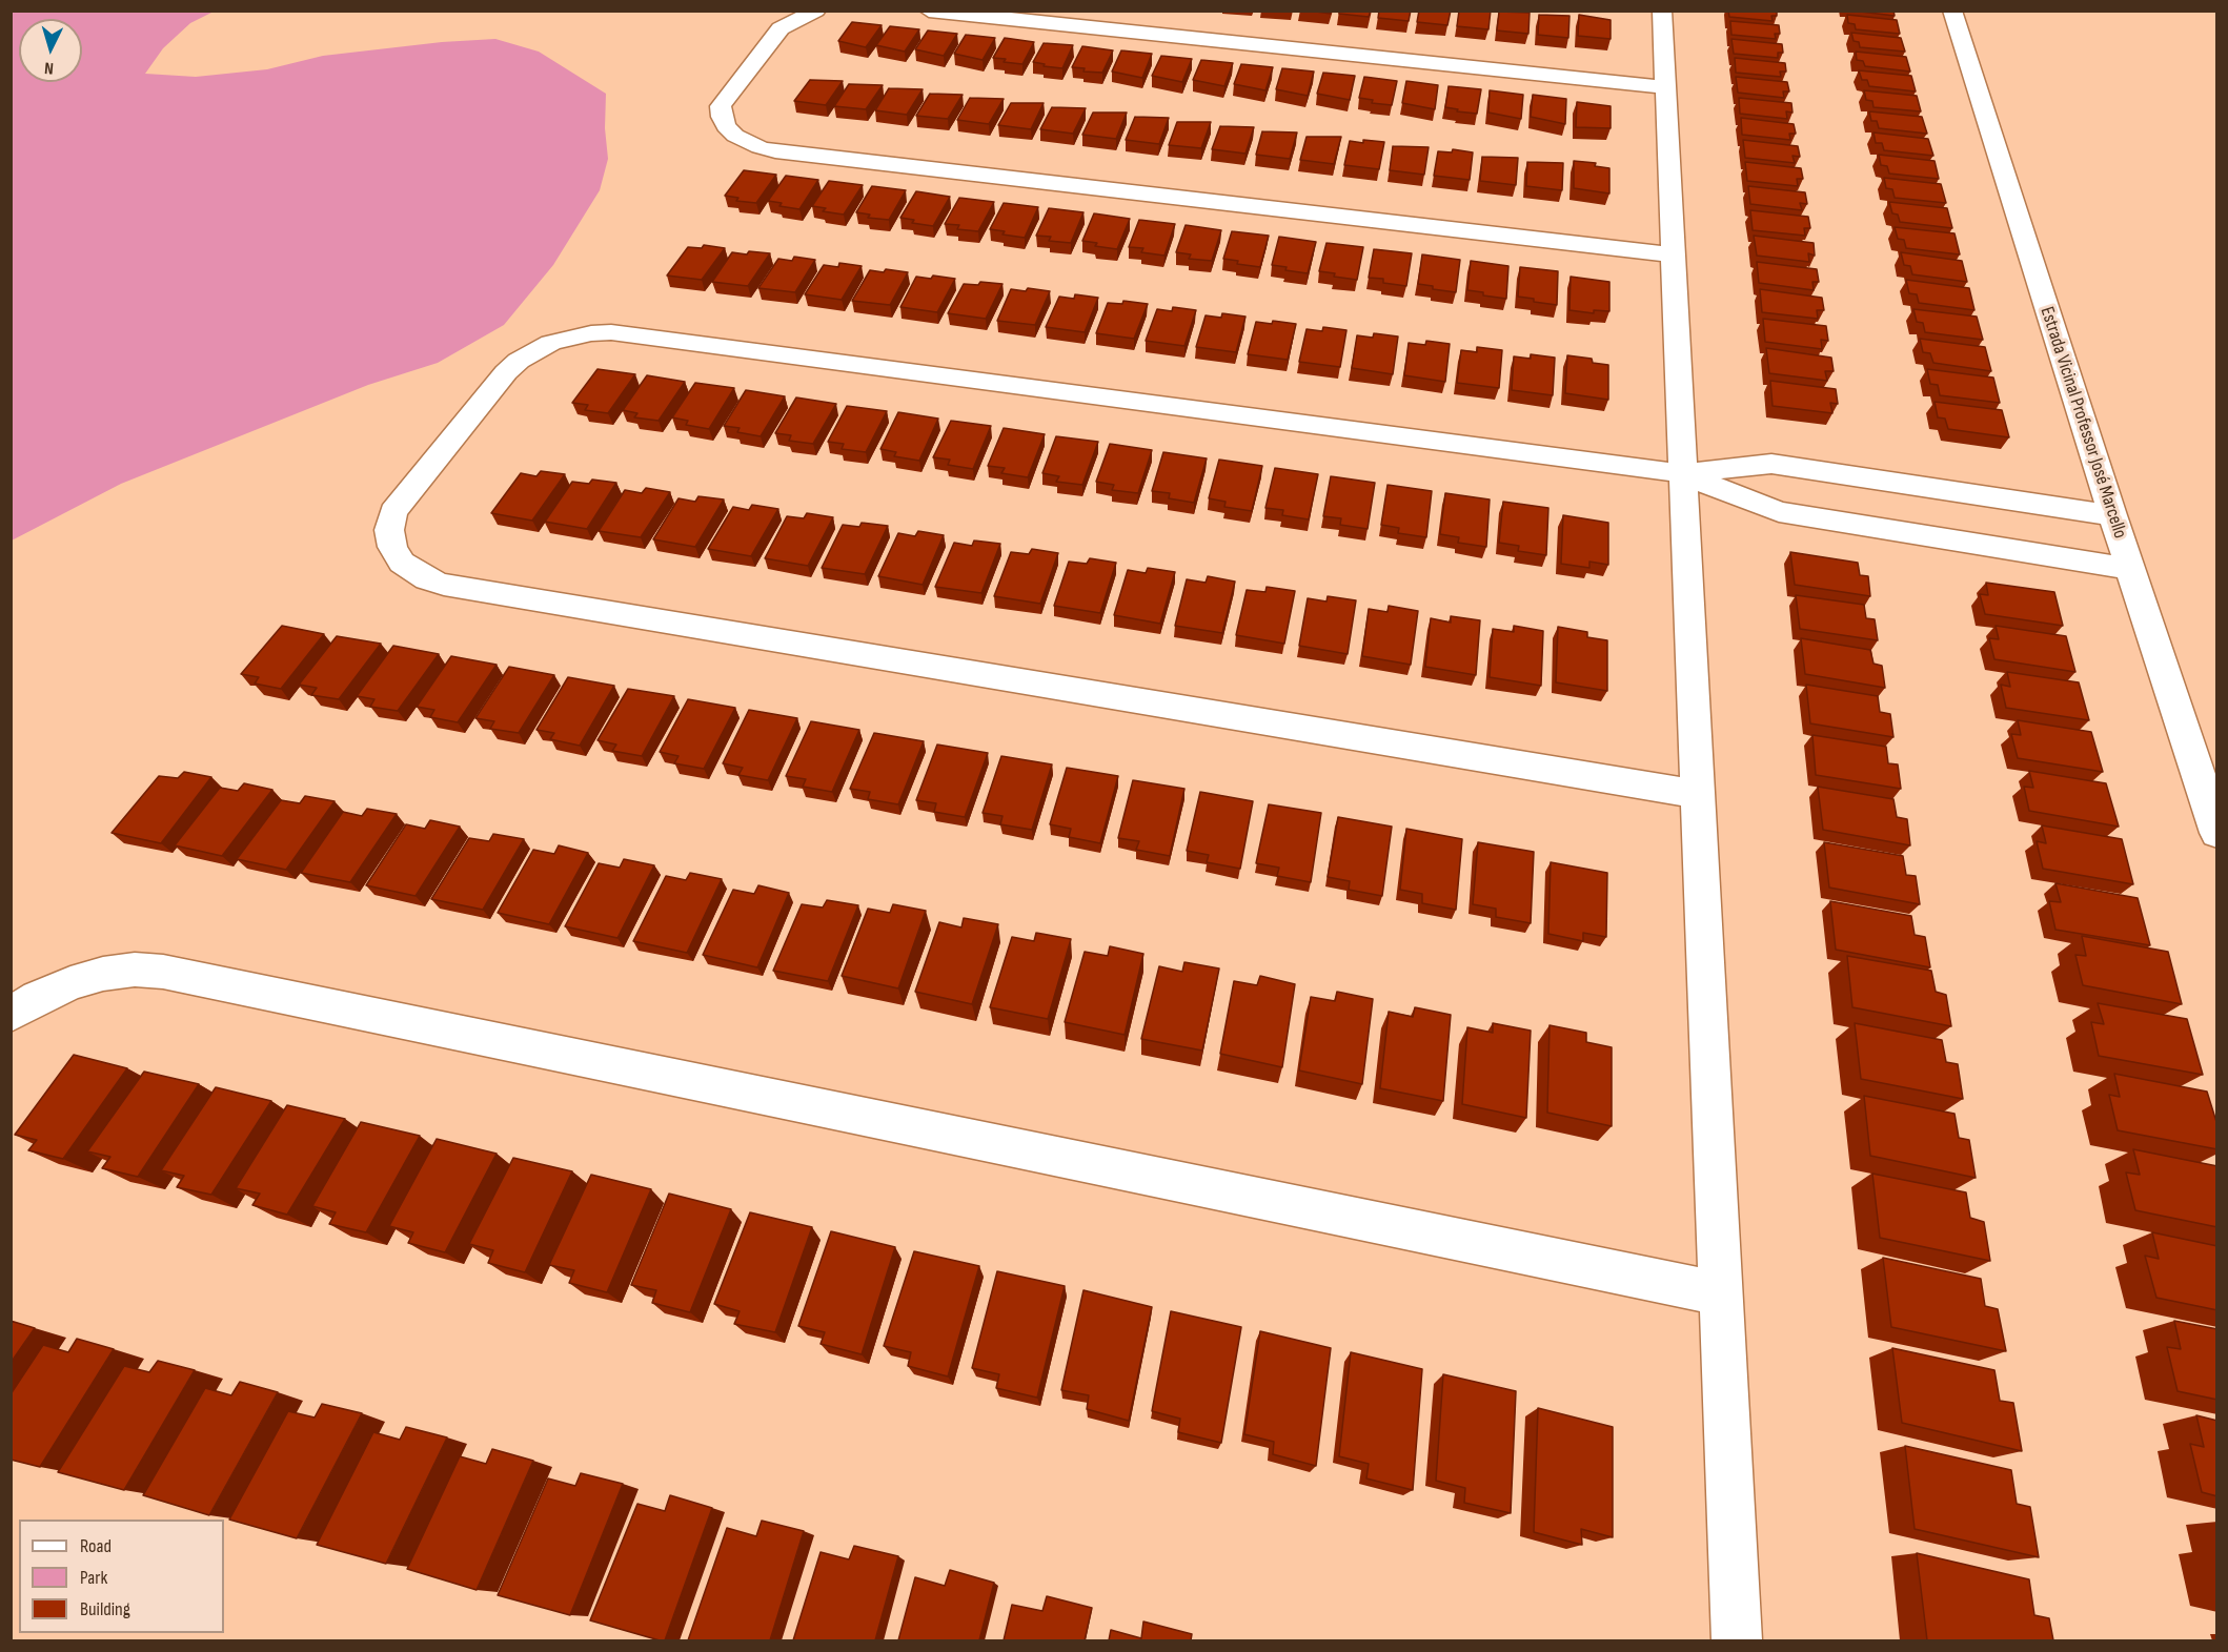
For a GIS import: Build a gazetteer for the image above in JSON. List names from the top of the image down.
{
  "streets": {
    "street": ["Estrada Vicinal Professor José Marcello"]
  },
  "legend": ["Road", "Park", "Building"],
  "north": "bottom"
}
